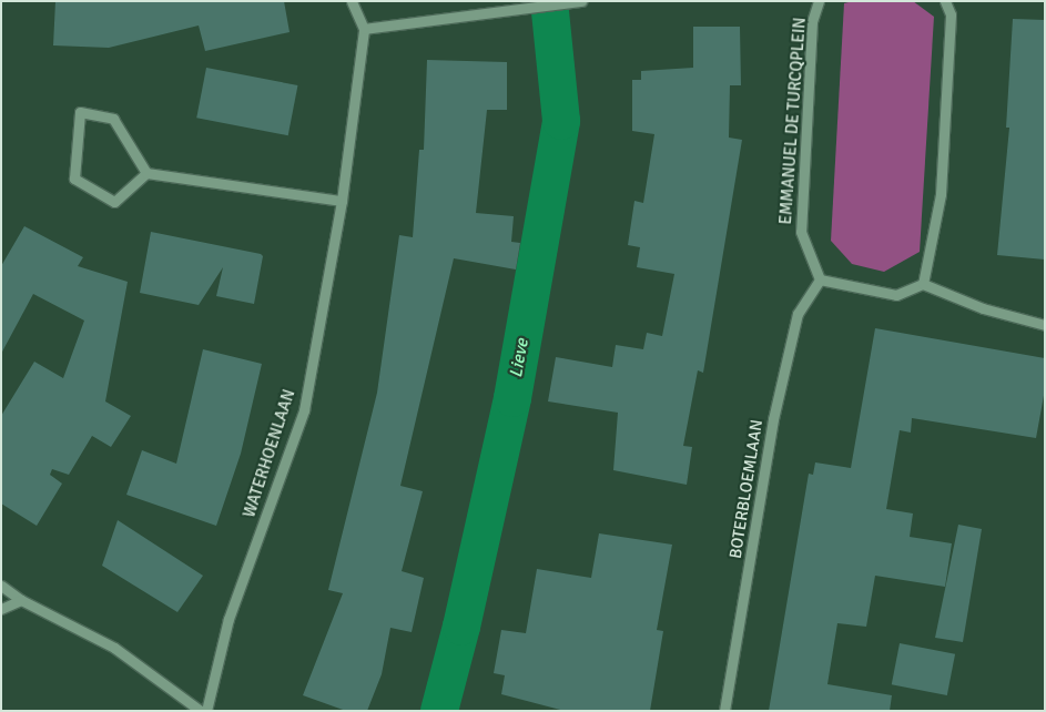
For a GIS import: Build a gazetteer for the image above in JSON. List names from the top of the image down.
{
  "streets": {
    "street": ["EMMANUEL DE TURCQPLEIN", "WATERHOENLAAN", "BOTERBLOEMLAAN"]
  },
  "crossings": [
    ["EMMANUEL DE TURCQPLEIN", "BOTERBLOEMLAAN"]
  ],
  "water": ["Lieve"]
}
